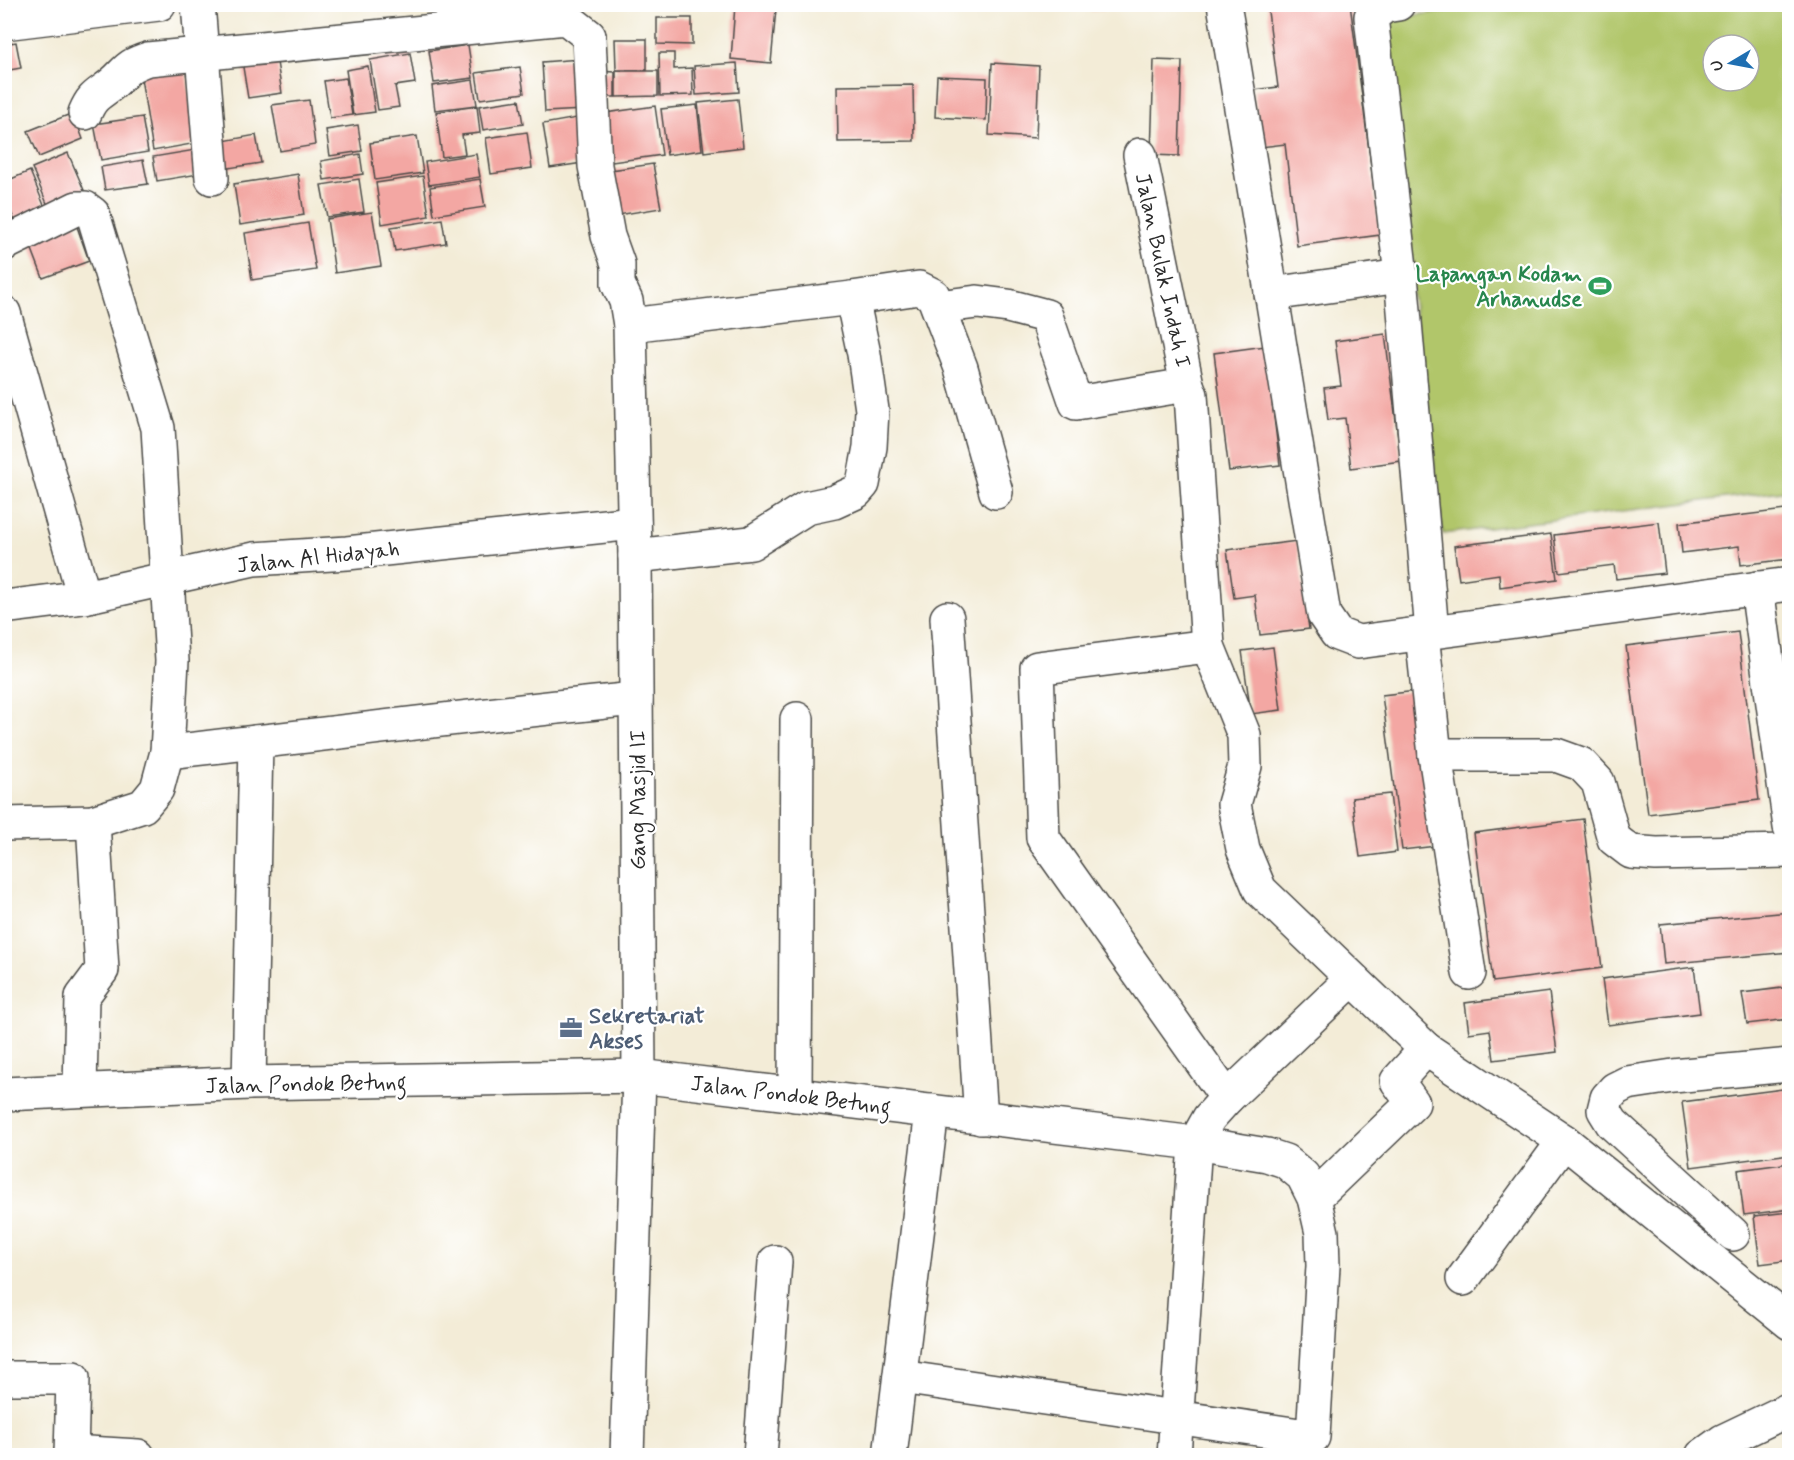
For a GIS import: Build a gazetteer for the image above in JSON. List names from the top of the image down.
{
  "streets": {
    "street": [
      "Jalan Bulak Indah I",
      "Jalan Al Hidayah",
      "Gang Masjid II",
      "Jalan Pondok Betung"
    ]
  },
  "crossings": [
    ["Jalan Al Hidayah", "Gang Masjid II"],
    ["Gang Masjid II", "Jalan Pondok Betung"]
  ],
  "places": {
    "sports": ["Lapangan Kodam Arhanudse"],
    "office": ["Sekretariat Akses"]
  },
  "north": "left"
}
